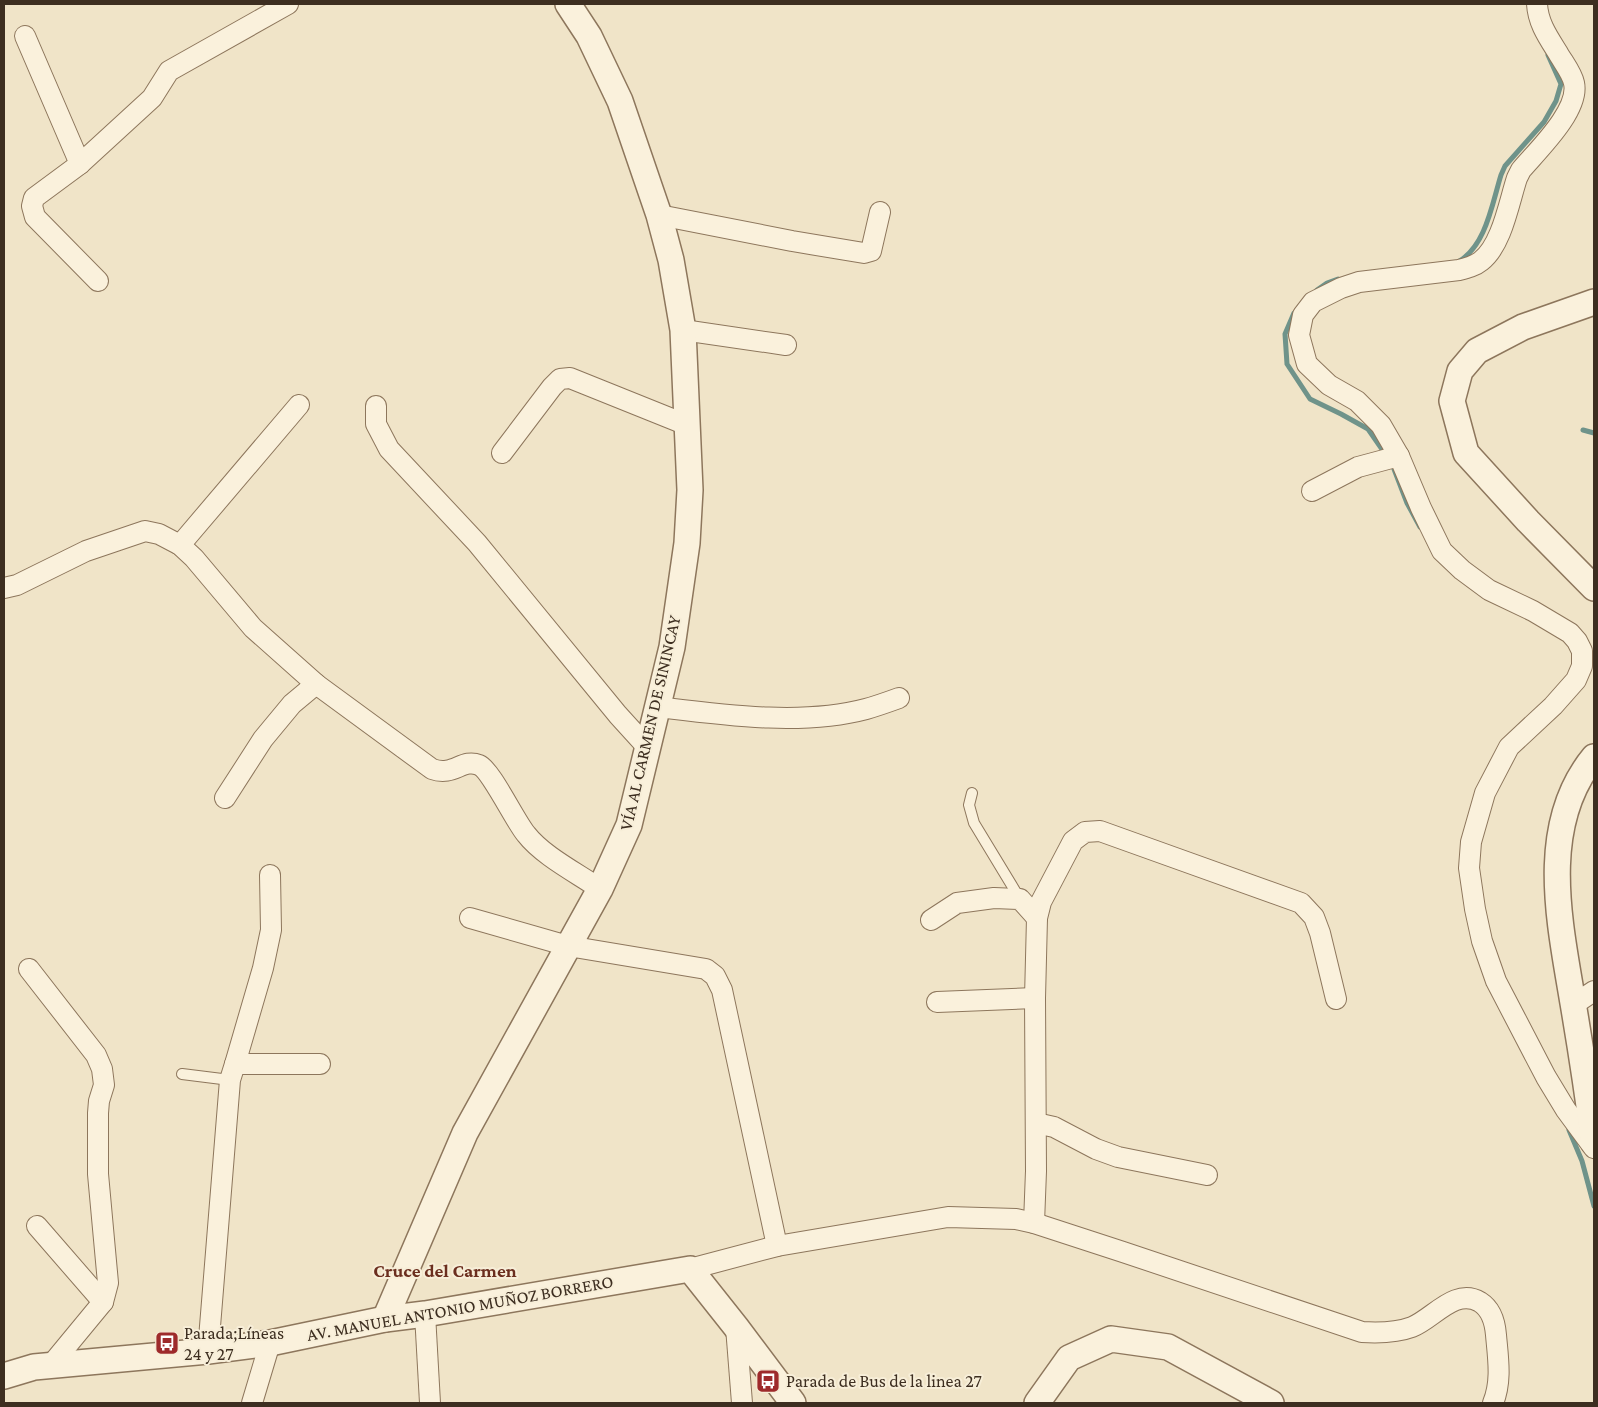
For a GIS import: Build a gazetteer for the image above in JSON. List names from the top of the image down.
{
  "streets": {
    "street": ["VÍA AL CARMEN DE SININCAY", "AV. MANUEL ANTONIO MUÑOZ BORRERO"]
  },
  "crossings": [
    ["VÍA AL CARMEN DE SININCAY", "AV. MANUEL ANTONIO MUÑOZ BORRERO"]
  ],
  "districts": ["Cruce del Carmen"],
  "places": {
    "bus stop": ["Parada;Líneas 24 y 27", "Parada de Bus de la linea 27"]
  }
}
